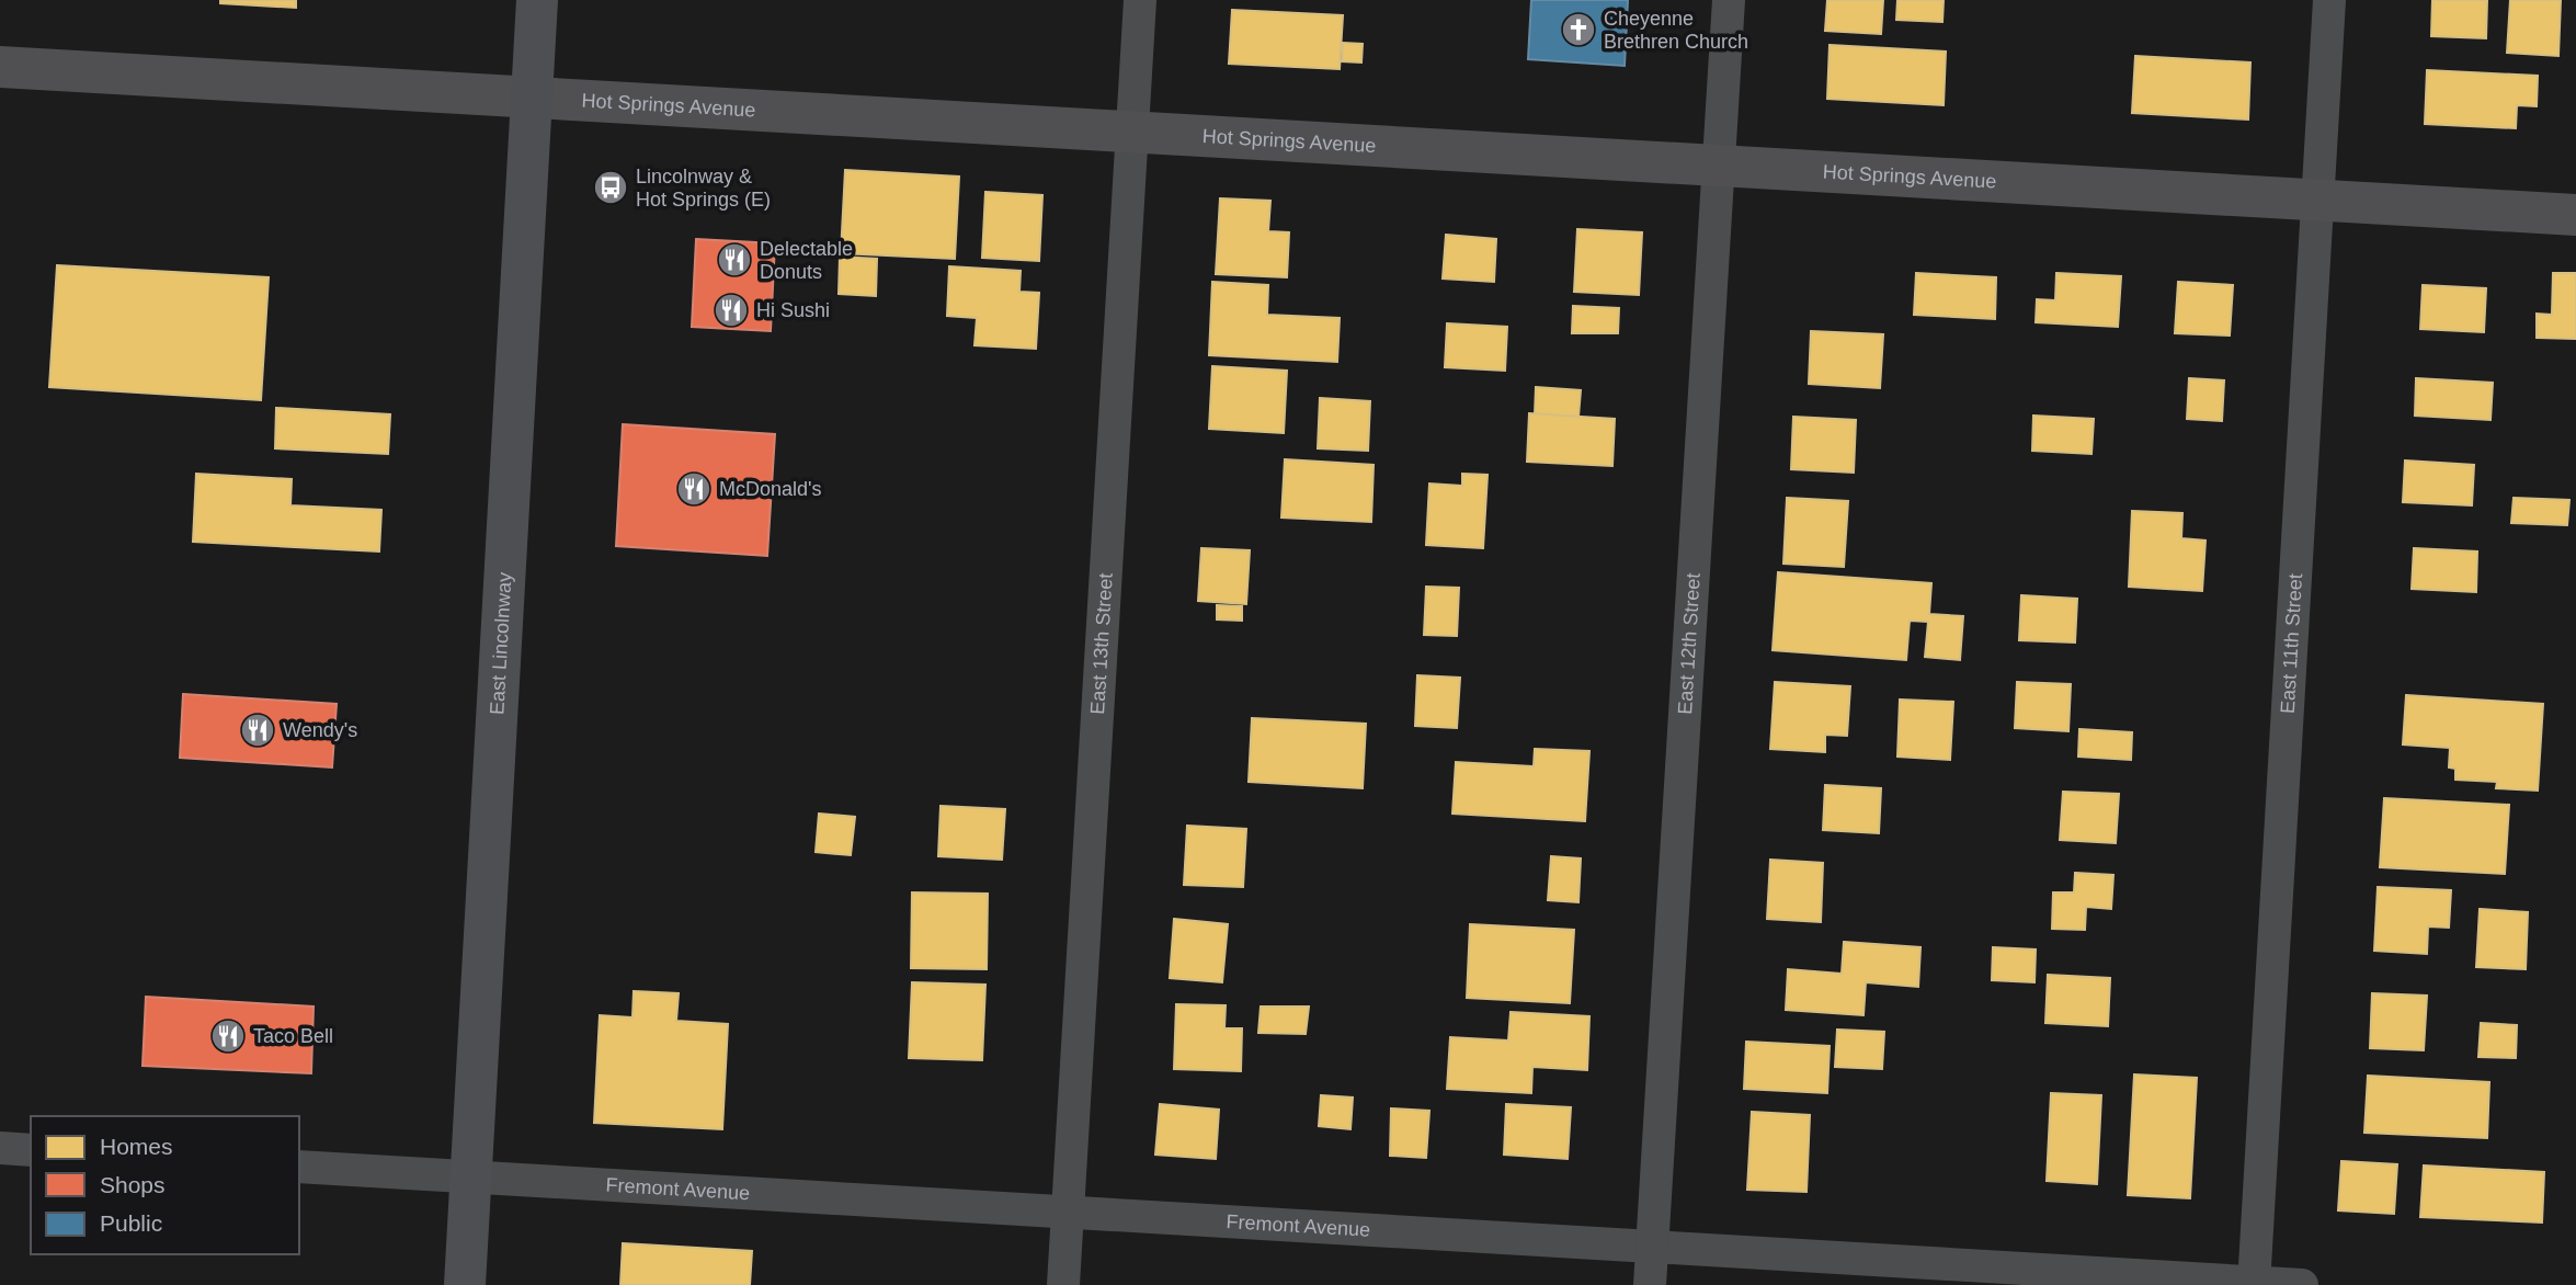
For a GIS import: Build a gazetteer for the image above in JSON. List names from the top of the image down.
{
  "streets": {
    "main road": ["East Lincolnway"],
    "street": [
      "Hot Springs Avenue",
      "East 13th Street",
      "East 12th Street",
      "East 11th Street",
      "Fremont Avenue"
    ]
  },
  "crossings": [
    ["Hot Springs Avenue", "East Lincolnway"],
    ["Hot Springs Avenue", "East 13th Street"],
    ["Hot Springs Avenue", "East 12th Street"],
    ["Hot Springs Avenue", "East 11th Street"],
    ["East Lincolnway", "Fremont Avenue"],
    ["East 13th Street", "Fremont Avenue"],
    ["East 12th Street", "Fremont Avenue"],
    ["East 11th Street", "Fremont Avenue"]
  ],
  "places": {
    "church": ["Cheyenne Brethren Church"],
    "bus stop": ["Lincolnway & Hot Springs (E)"],
    "restaurant": [
      "Delectable Donuts",
      "Hi Sushi",
      "McDonald's",
      "Wendy's",
      "Taco Bell"
    ]
  },
  "legend": ["Homes", "Shops", "Public"]
}
